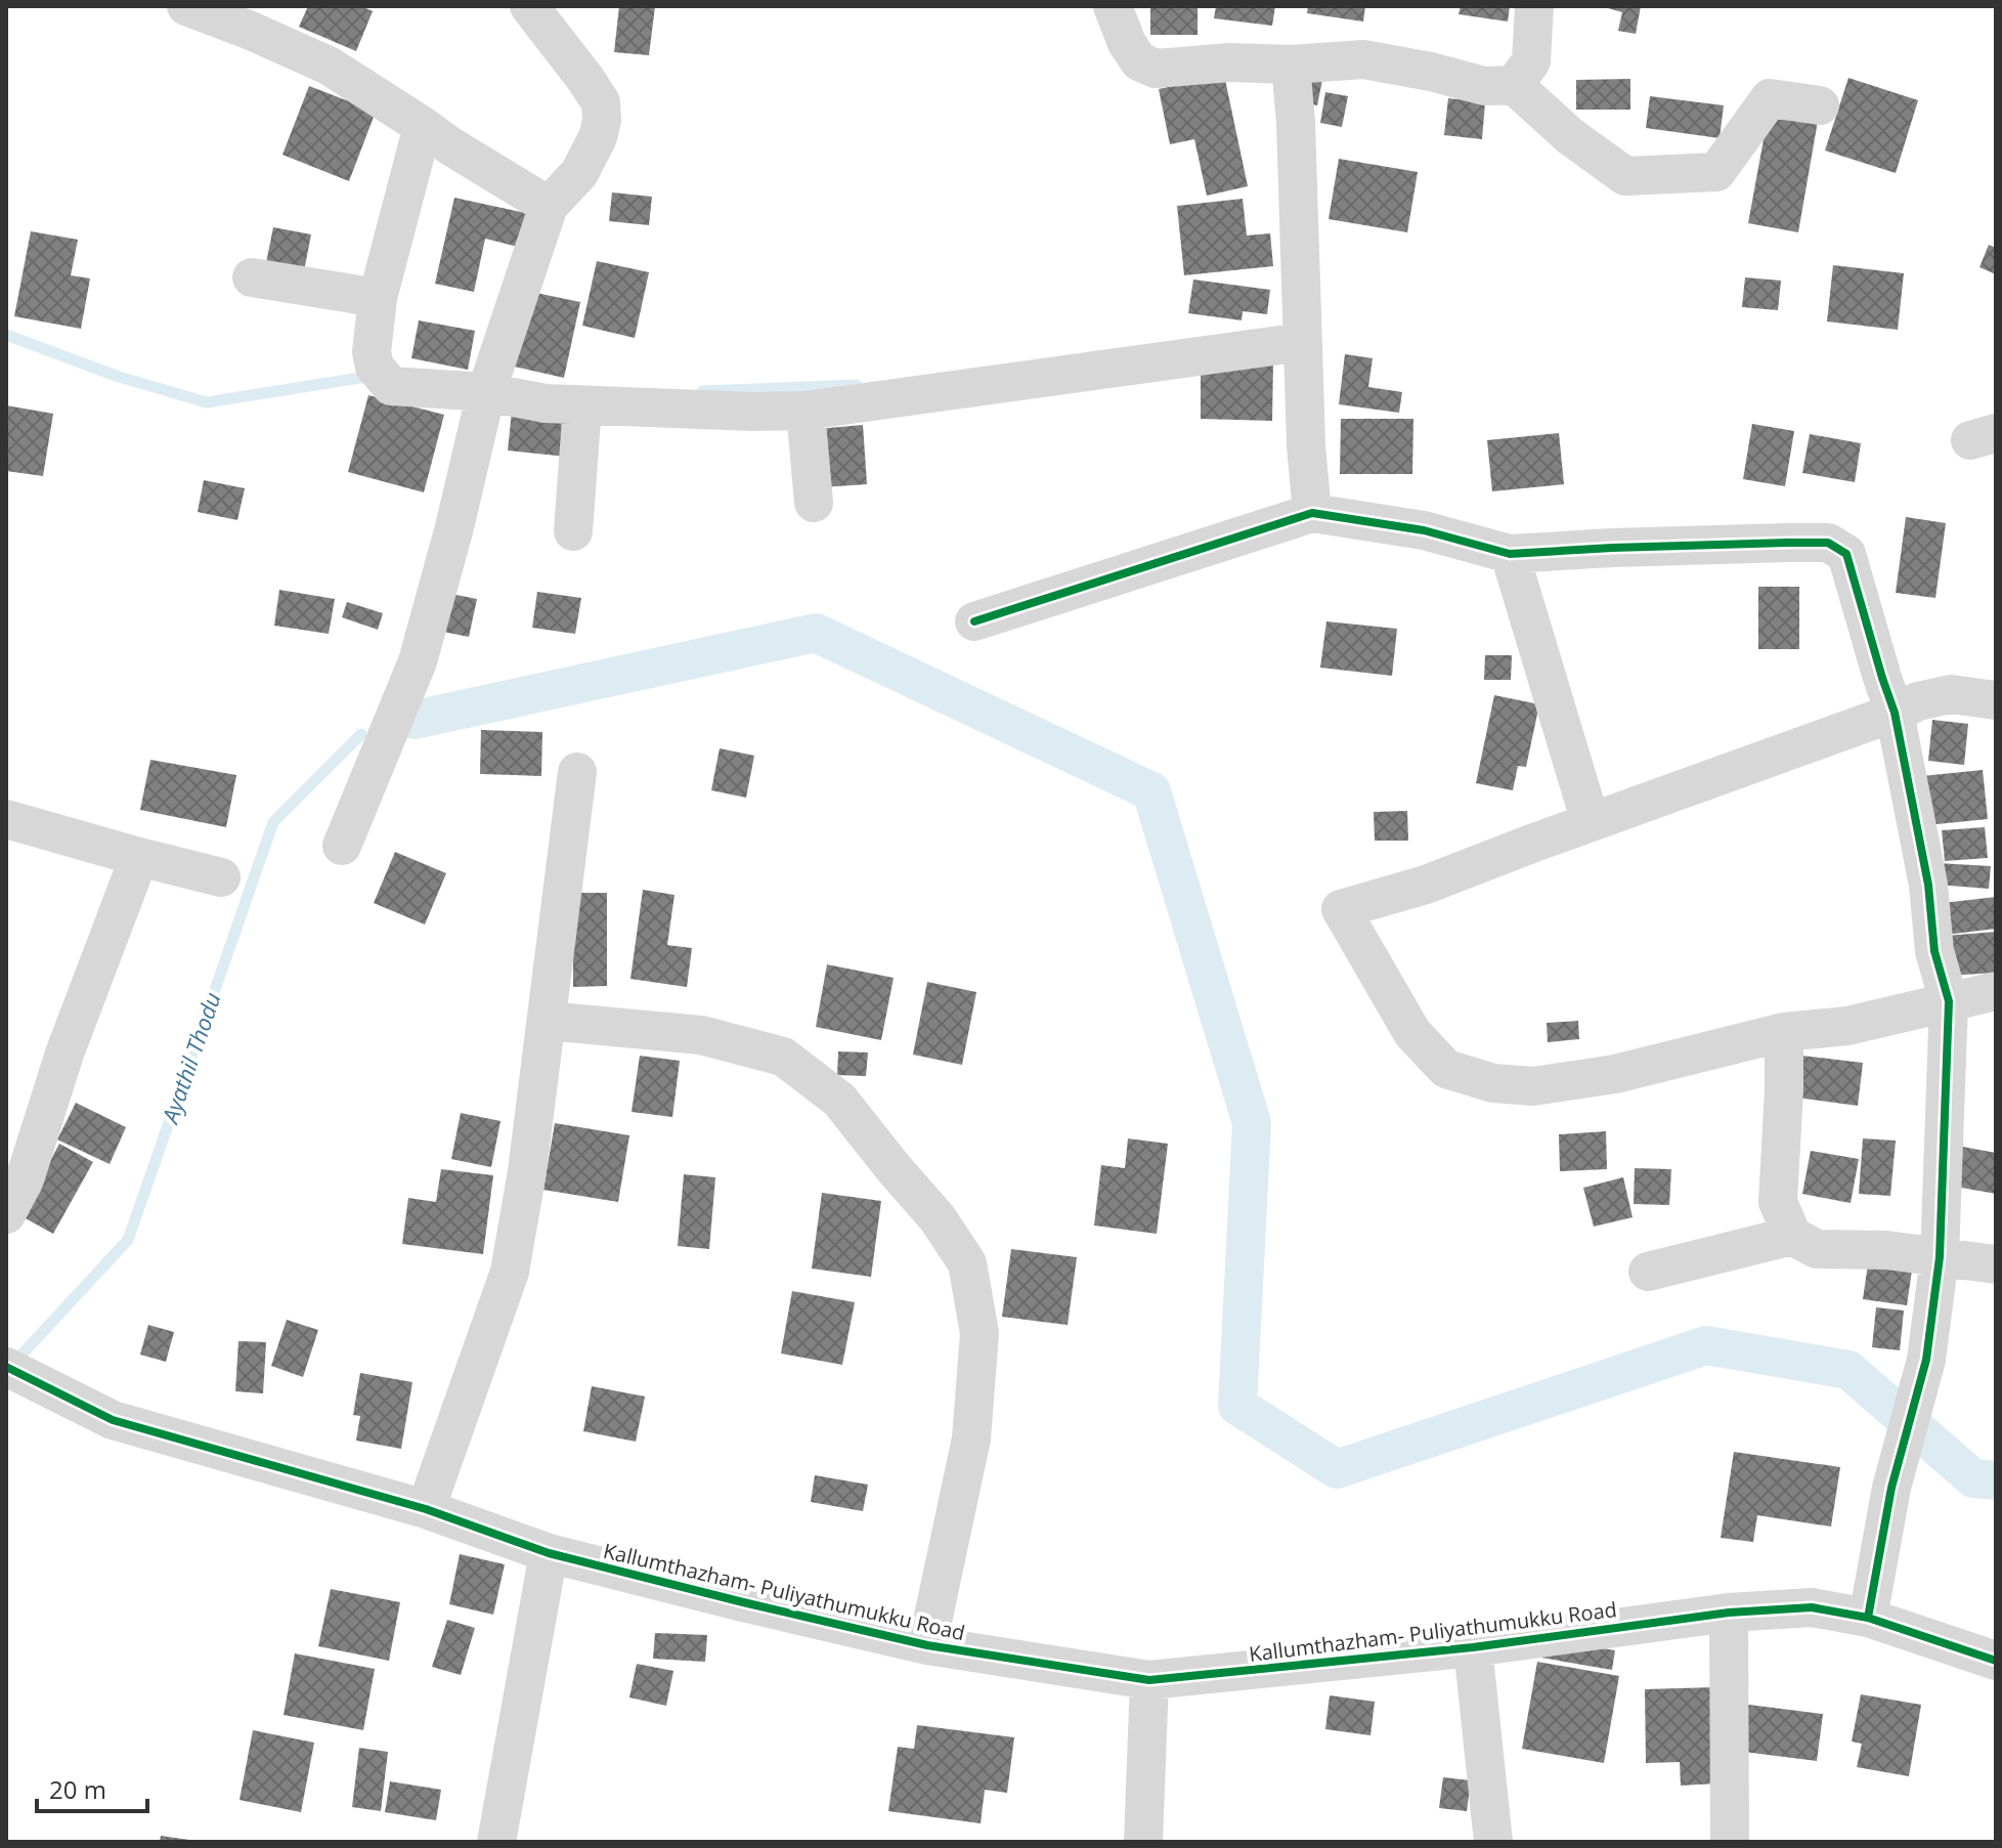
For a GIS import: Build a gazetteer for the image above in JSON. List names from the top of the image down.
{
  "streets": {
    "street": ["Kallumthazham- Puliyathumukku Road"]
  },
  "water": ["Ayathil Thodu"],
  "scale_bar": "20 m"
}
